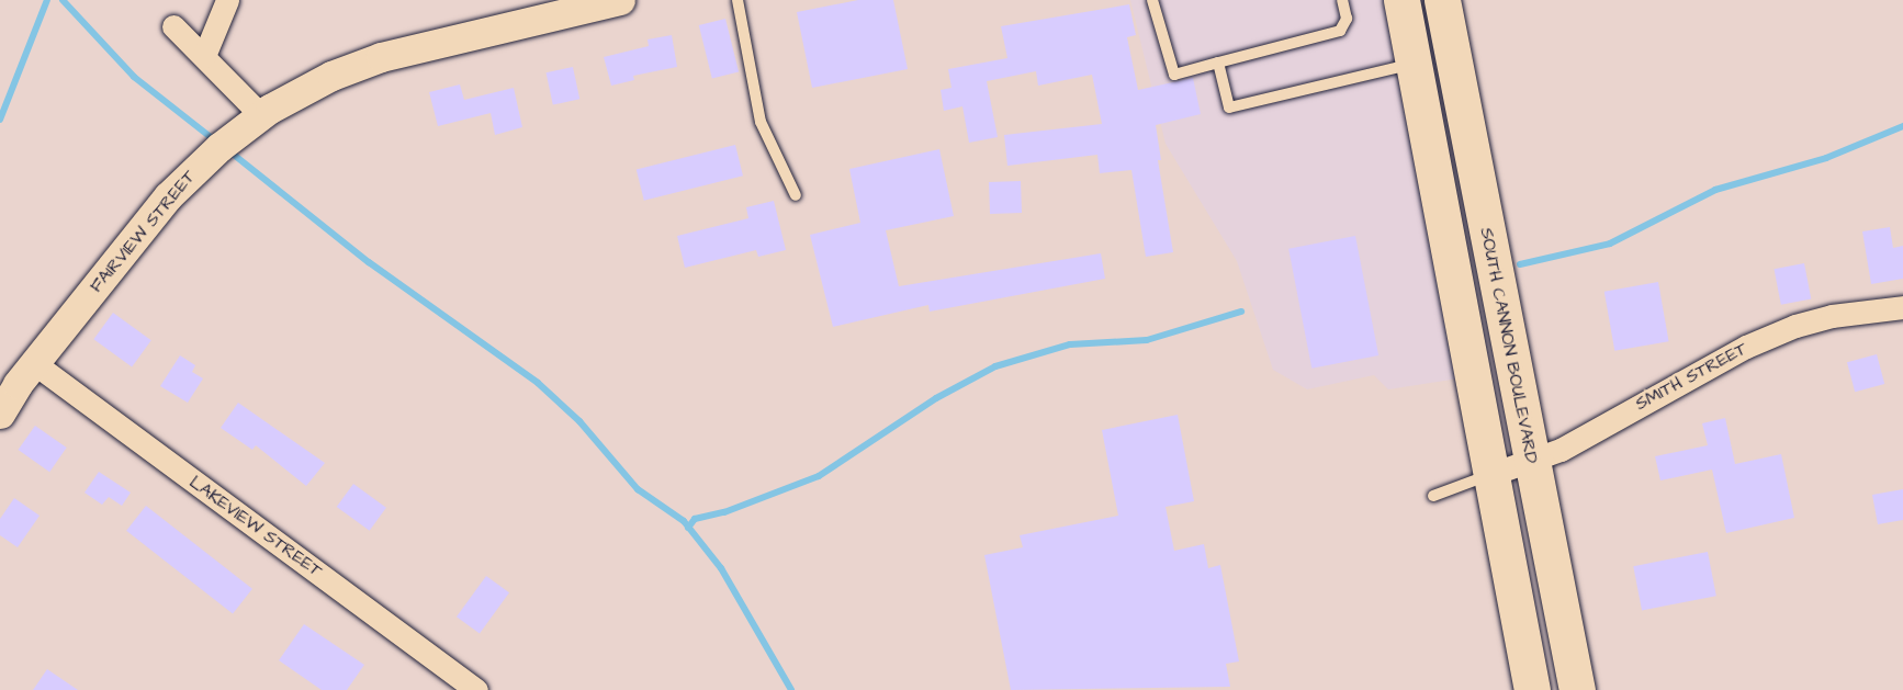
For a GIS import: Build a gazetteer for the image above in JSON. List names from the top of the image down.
{
  "streets": {
    "main road": ["SOUTH CANNON BOULEVARD"],
    "street": ["FAIRVIEW STREET", "SMITH STREET", "LAKEVIEW STREET"]
  },
  "crossings": [
    ["FAIRVIEW STREET", "LAKEVIEW STREET"],
    ["SOUTH CANNON BOULEVARD", "SMITH STREET"]
  ]
}
